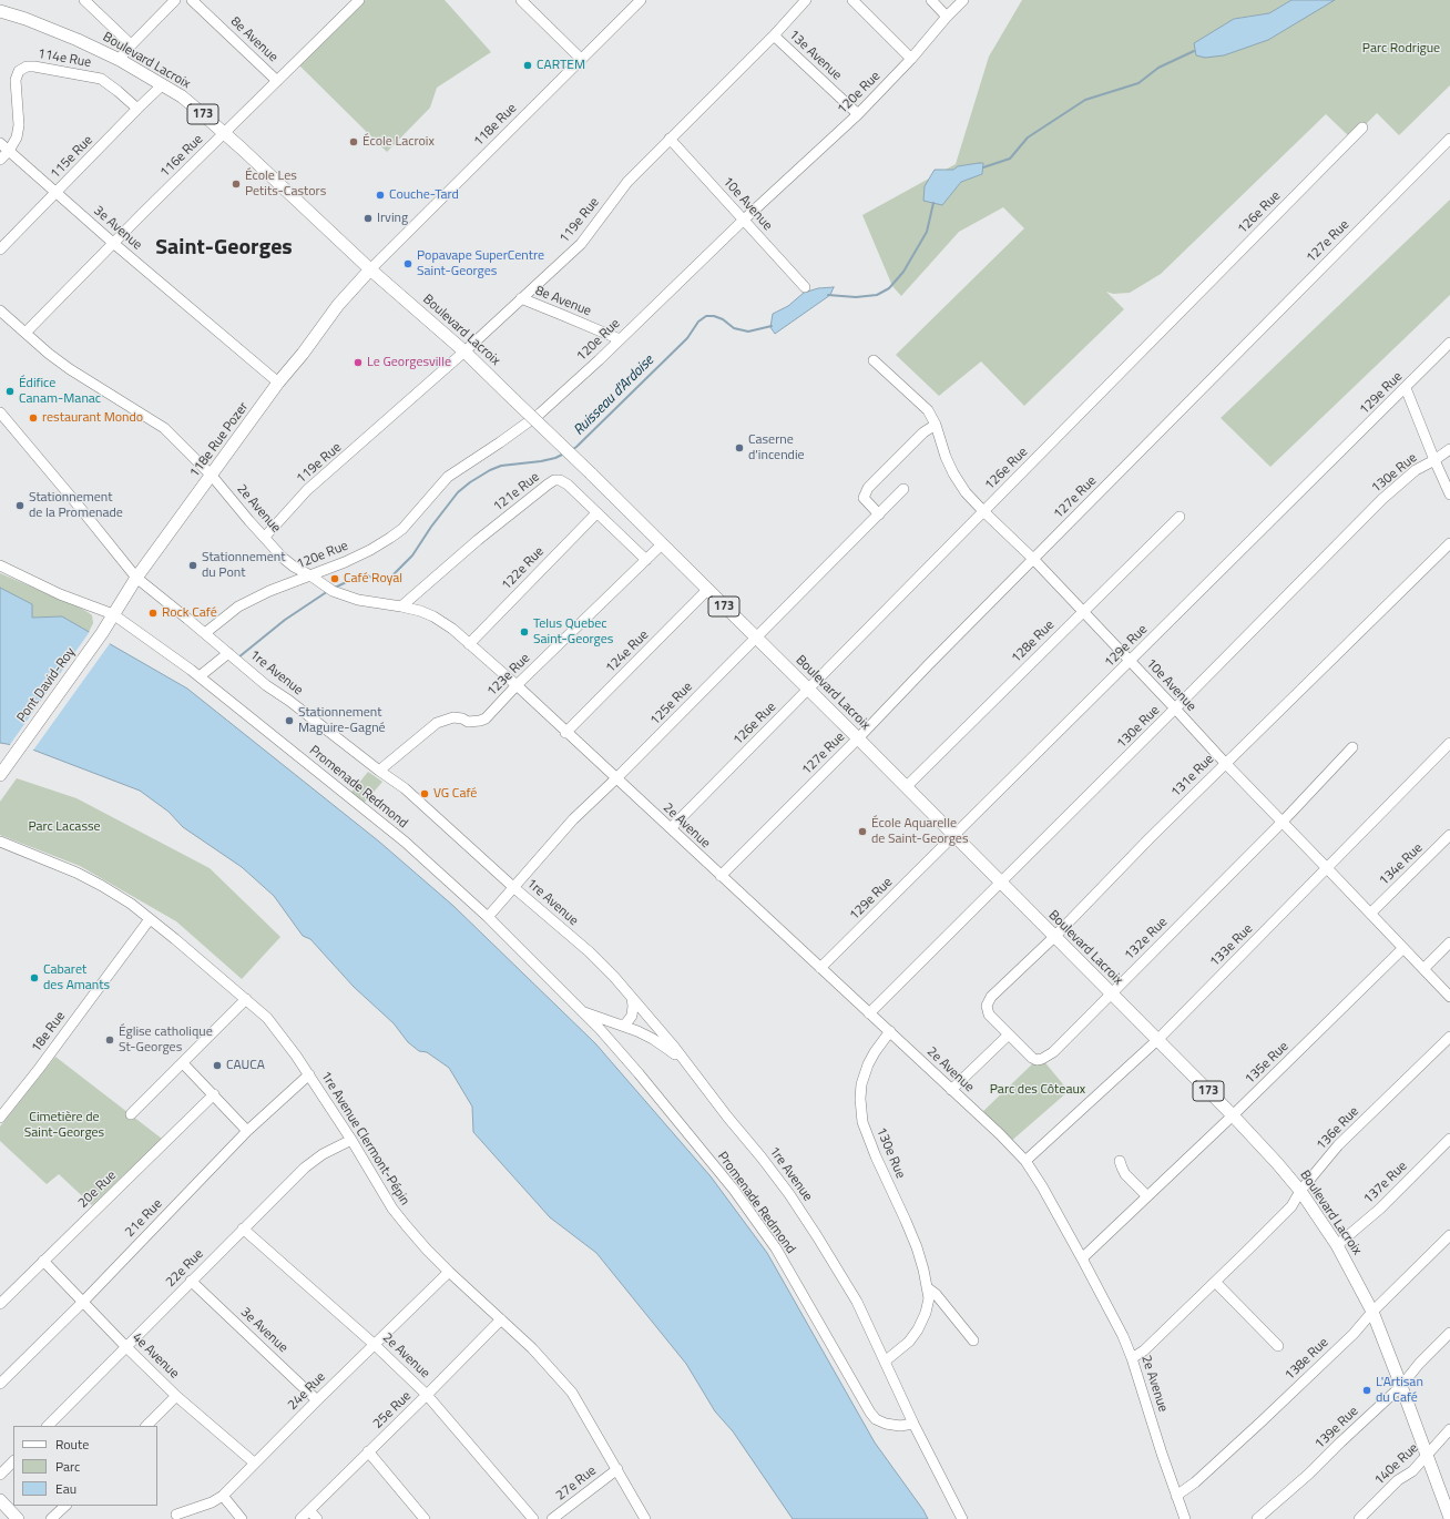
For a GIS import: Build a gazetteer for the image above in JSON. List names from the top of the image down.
{
  "streets": {
    "main road": [
      "Boulevard Lacroix",
      "173",
      "118e Rue Pozer",
      "Pont David-Roy"
    ],
    "street": [
      "8e Avenue",
      "13e Avenue",
      "114e Rue",
      "120e Rue",
      "118e Rue",
      "116e Rue",
      "115e Rue",
      "10e Avenue",
      "126e Rue",
      "119e Rue",
      "3e Avenue",
      "127e Rue",
      "129e Rue",
      "130e Rue",
      "121e Rue",
      "2e Avenue",
      "122e Rue",
      "128e Rue",
      "124e Rue",
      "1re Avenue",
      "123e Rue",
      "125e Rue",
      "131e Rue",
      "Promenade Redmond",
      "134e Rue",
      "132e Rue",
      "133e Rue",
      "18e Rue",
      "135e Rue",
      "136e Rue",
      "1re Avenue Clermont-Pépin",
      "137e Rue",
      "20e Rue",
      "21e Rue",
      "22e Rue",
      "4e Avenue",
      "138e Rue",
      "24e Rue",
      "25e Rue",
      "139e Rue",
      "140e Rue",
      "27e Rue"
    ]
  },
  "crossings": [
    ["8e Avenue", "120e Rue"],
    ["8e Avenue", "116e Rue"],
    ["8e Avenue", "119e Rue"],
    ["13e Avenue", "120e Rue"],
    ["13e Avenue", "119e Rue"],
    ["114e Rue", "115e Rue"],
    ["114e Rue", "3e Avenue"],
    ["Boulevard Lacroix", "118e Rue"],
    ["Boulevard Lacroix", "116e Rue"],
    ["Boulevard Lacroix", "115e Rue"],
    ["Boulevard Lacroix", "126e Rue"],
    ["Boulevard Lacroix", "119e Rue"],
    ["Boulevard Lacroix", "127e Rue"],
    ["Boulevard Lacroix", "129e Rue"],
    ["Boulevard Lacroix", "118e Rue Pozer"],
    ["Boulevard Lacroix", "130e Rue"],
    ["Boulevard Lacroix", "128e Rue"],
    ["Boulevard Lacroix", "124e Rue"],
    ["Boulevard Lacroix", "123e Rue"],
    ["Boulevard Lacroix", "125e Rue"],
    ["Boulevard Lacroix", "131e Rue"],
    ["Boulevard Lacroix", "132e Rue"],
    ["Boulevard Lacroix", "133e Rue"],
    ["Boulevard Lacroix", "135e Rue"],
    ["Boulevard Lacroix", "136e Rue"],
    ["Boulevard Lacroix", "137e Rue"],
    ["Boulevard Lacroix", "138e Rue"],
    ["Boulevard Lacroix", "139e Rue"],
    ["Boulevard Lacroix", "140e Rue"],
    ["120e Rue", "10e Avenue"],
    ["120e Rue", "2e Avenue"],
    ["120e Rue", "1re Avenue"],
    ["118e Rue", "118e Rue Pozer"],
    ["116e Rue", "3e Avenue"],
    ["116e Rue", "2e Avenue"],
    ["115e Rue", "3e Avenue"],
    ["10e Avenue", "126e Rue"],
    ["10e Avenue", "119e Rue"],
    ["10e Avenue", "127e Rue"],
    ["10e Avenue", "129e Rue"],
    ["10e Avenue", "130e Rue"],
    ["10e Avenue", "128e Rue"],
    ["10e Avenue", "131e Rue"],
    ["10e Avenue", "134e Rue"],
    ["10e Avenue", "132e Rue"],
    ["10e Avenue", "133e Rue"],
    ["10e Avenue", "135e Rue"],
    ["126e Rue", "2e Avenue"],
    ["119e Rue", "2e Avenue"],
    ["3e Avenue", "118e Rue Pozer"],
    ["3e Avenue", "22e Rue"],
    ["3e Avenue", "24e Rue"],
    ["127e Rue", "2e Avenue"],
    ["129e Rue", "2e Avenue"],
    ["118e Rue Pozer", "2e Avenue"],
    ["118e Rue Pozer", "1re Avenue"],
    ["118e Rue Pozer", "Pont David-Roy"],
    ["118e Rue Pozer", "Promenade Redmond"],
    ["130e Rue", "2e Avenue"],
    ["130e Rue", "1re Avenue"],
    ["121e Rue", "2e Avenue"],
    ["121e Rue", "122e Rue"],
    ["121e Rue", "123e Rue"],
    ["2e Avenue", "122e Rue"],
    ["2e Avenue", "124e Rue"],
    ["2e Avenue", "123e Rue"],
    ["2e Avenue", "125e Rue"],
    ["2e Avenue", "133e Rue"],
    ["2e Avenue", "135e Rue"],
    ["2e Avenue", "136e Rue"],
    ["2e Avenue", "22e Rue"],
    ["2e Avenue", "138e Rue"],
    ["2e Avenue", "24e Rue"],
    ["2e Avenue", "25e Rue"],
    ["1re Avenue", "123e Rue"],
    ["1re Avenue", "125e Rue"],
    ["1re Avenue", "Promenade Redmond"],
    ["125e Rue", "Promenade Redmond"],
    ["131e Rue", "132e Rue"],
    ["18e Rue", "1re Avenue Clermont-Pépin"],
    ["1re Avenue Clermont-Pépin", "21e Rue"],
    ["1re Avenue Clermont-Pépin", "22e Rue"],
    ["1re Avenue Clermont-Pépin", "24e Rue"],
    ["1re Avenue Clermont-Pépin", "25e Rue"],
    ["1re Avenue Clermont-Pépin", "27e Rue"],
    ["20e Rue", "4e Avenue"],
    ["21e Rue", "4e Avenue"],
    ["22e Rue", "4e Avenue"],
    ["4e Avenue", "24e Rue"]
  ],
  "districts": ["Saint-Georges"],
  "water": ["Ruisseau d'Ardoise"],
  "parks": [
    "Parc Rodrigue",
    "Parc Lacasse",
    "Parc des Côteaux",
    "Cimetière de Saint-Georges"
  ],
  "places": [
    "CARTEM",
    "École Lacroix",
    "École Les Petits-Castors",
    "Couche-Tard",
    "Irving",
    "Popavape SuperCentre Saint-Georges",
    "Le Georgesville",
    "Édifice Canam-Manac",
    "restaurant Mondo",
    "Caserne d'incendie",
    "Stationnement de la Promenade",
    "Stationnement du Pont",
    "Café Royal",
    "Rock Café",
    "Telus Quebec Saint-Georges",
    "Stationnement Maguire-Gagné",
    "VG Café",
    "École Aquarelle de Saint-Georges",
    "Cabaret des Amants",
    "Église catholique St-Georges",
    "CAUCA",
    "L'Artisan du Café"
  ],
  "legend": ["Route", "Parc", "Eau"]
}
